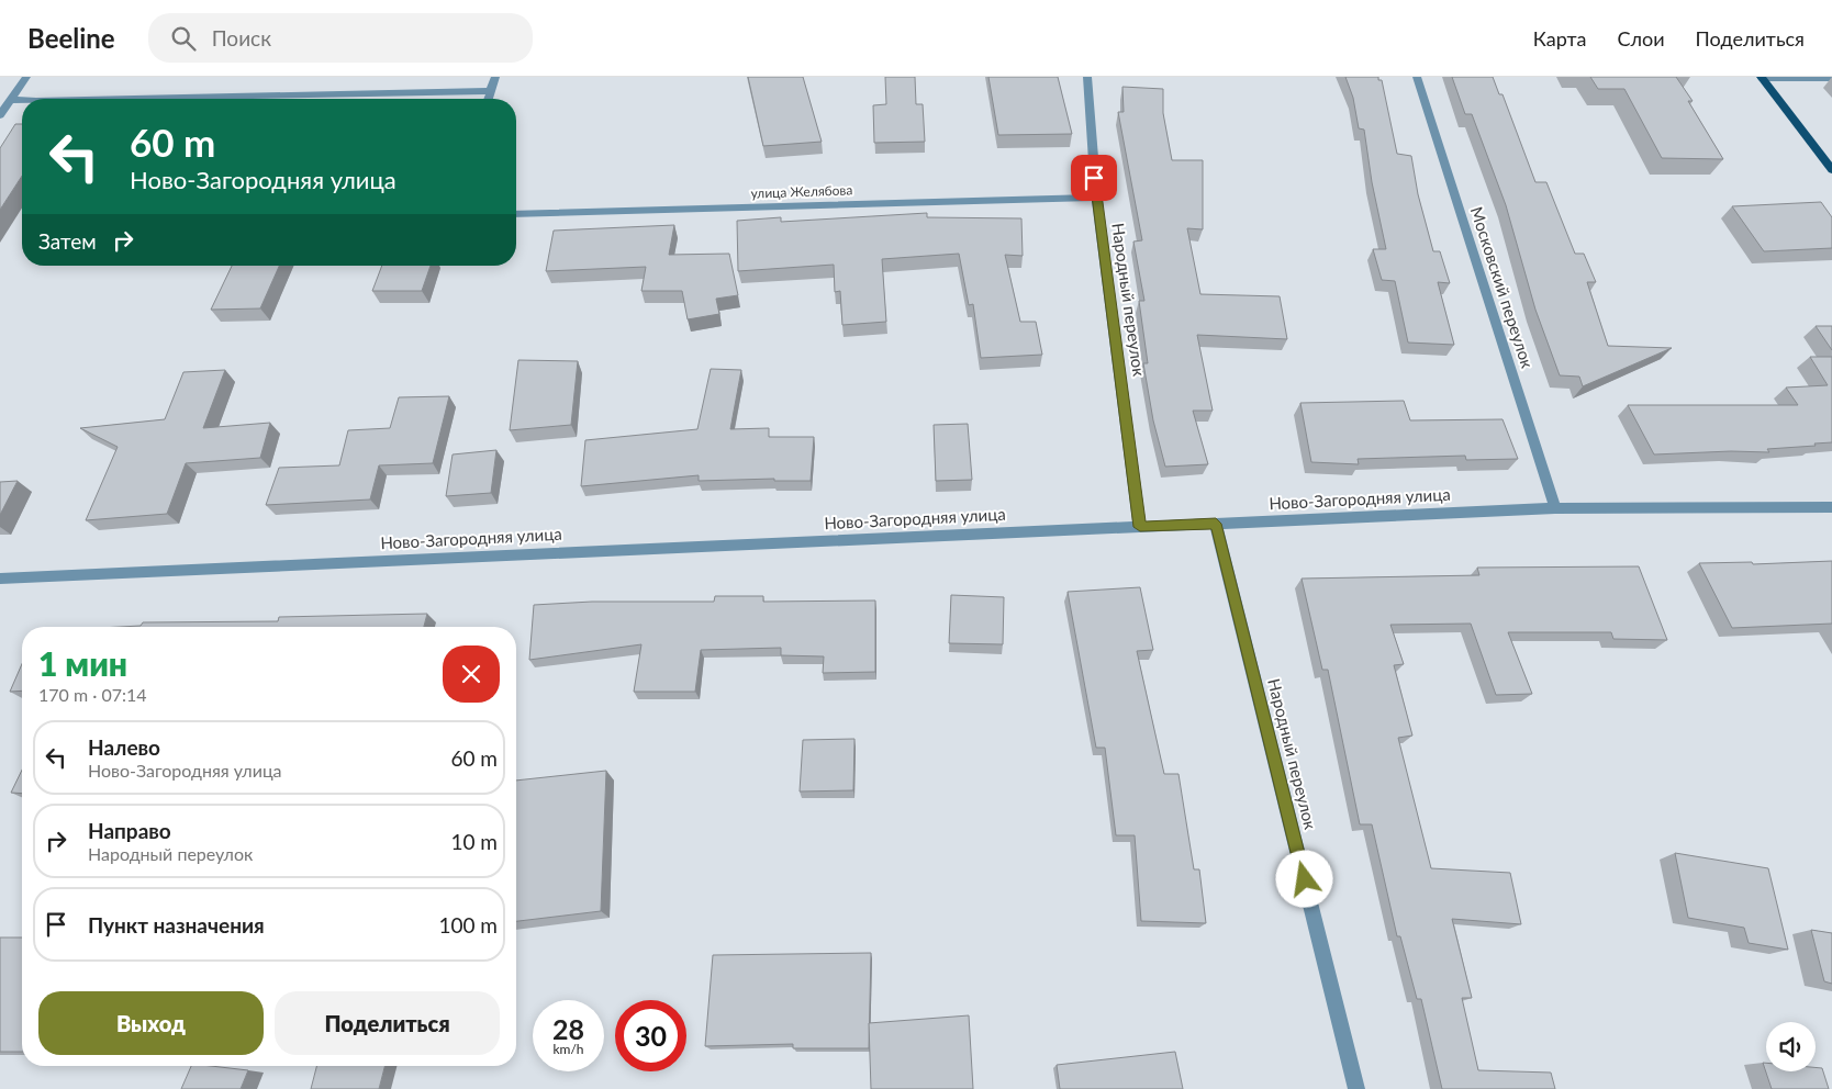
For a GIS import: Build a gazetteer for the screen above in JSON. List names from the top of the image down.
{
  "streets": {
    "street": [
      "улица Желябова",
      "Московский переулок",
      "Народный переулок",
      "Ново-Загородняя улица"
    ]
  },
  "crossings": [
    ["улица Желябова", "Народный переулок"],
    ["Московский переулок", "Ново-Загородняя улица"],
    ["Народный переулок", "Ново-Загородняя улица"]
  ],
  "page": {
    "header": "Beeline",
    "search": "Поиск",
    "nav": ["Карта", "Слои", "Поделиться"],
    "turn": ["60 m", "Ново-Загородняя улица"],
    "then": "Затем",
    "heading": ["1 мин", "170 m · 07:14"],
    "list": [
      {
        "name": "Налево",
        "note": "Ново-Загородняя улица",
        "value": "60 m"
      },
      {
        "name": "Направо",
        "note": "Народный переулок",
        "value": "10 m"
      },
      {
        "name": "Пункт назначения",
        "value": "100 m"
      }
    ],
    "buttons": ["Выход", "Поделиться"],
    "speed": "28 km/h",
    "limit": "30"
  }
}
